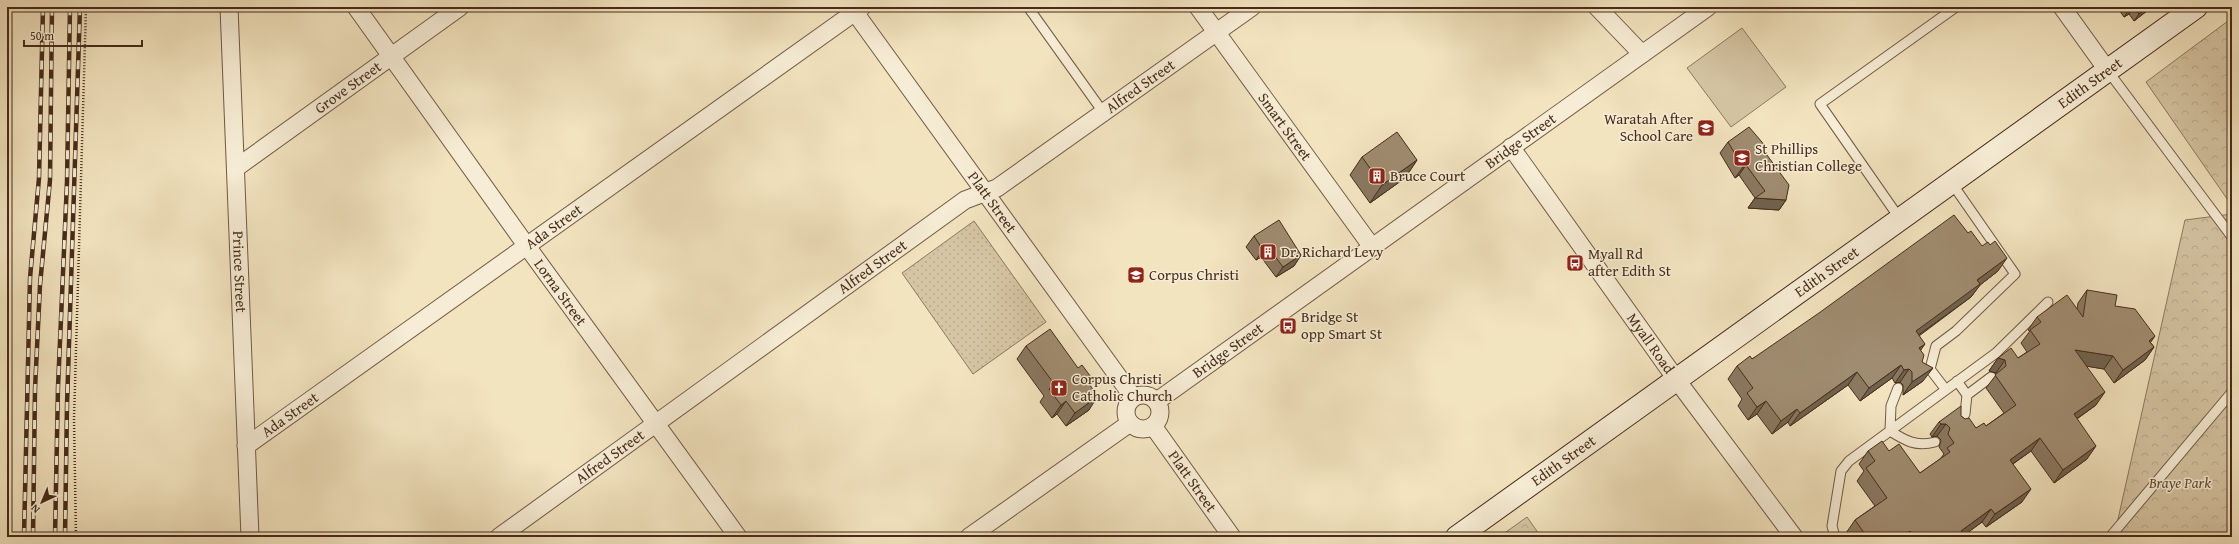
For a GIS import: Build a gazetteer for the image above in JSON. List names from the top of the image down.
{
  "streets": {
    "main road": ["Edith Street"],
    "street": [
      "Alfred Street",
      "Grove Street",
      "Smart Street",
      "Bridge Street",
      "Platt Street",
      "Ada Street",
      "Prince Street",
      "Lorna Street",
      "Myall Road"
    ]
  },
  "crossings": [
    ["Edith Street", "Myall Road"],
    ["Alfred Street", "Smart Street"],
    ["Alfred Street", "Platt Street"],
    ["Alfred Street", "Lorna Street"],
    ["Grove Street", "Prince Street"],
    ["Grove Street", "Lorna Street"],
    ["Smart Street", "Bridge Street"],
    ["Bridge Street", "Platt Street"],
    ["Bridge Street", "Myall Road"],
    ["Platt Street", "Ada Street"],
    ["Ada Street", "Prince Street"],
    ["Ada Street", "Lorna Street"]
  ],
  "parks": ["Braye Park"],
  "places": {
    "school or university": ["Waratah After School Care", "St Phillips Christian College", "Corpus Christi"],
    "building": ["Bruce Court", "Dr. Richard Levy"],
    "bus stop": ["Myall Rd after Edith St", "Bridge St opp Smart St"],
    "church": ["Corpus Christi Catholic Church"]
  },
  "scale_bar": "50 m",
  "north": "bottom left"
}
